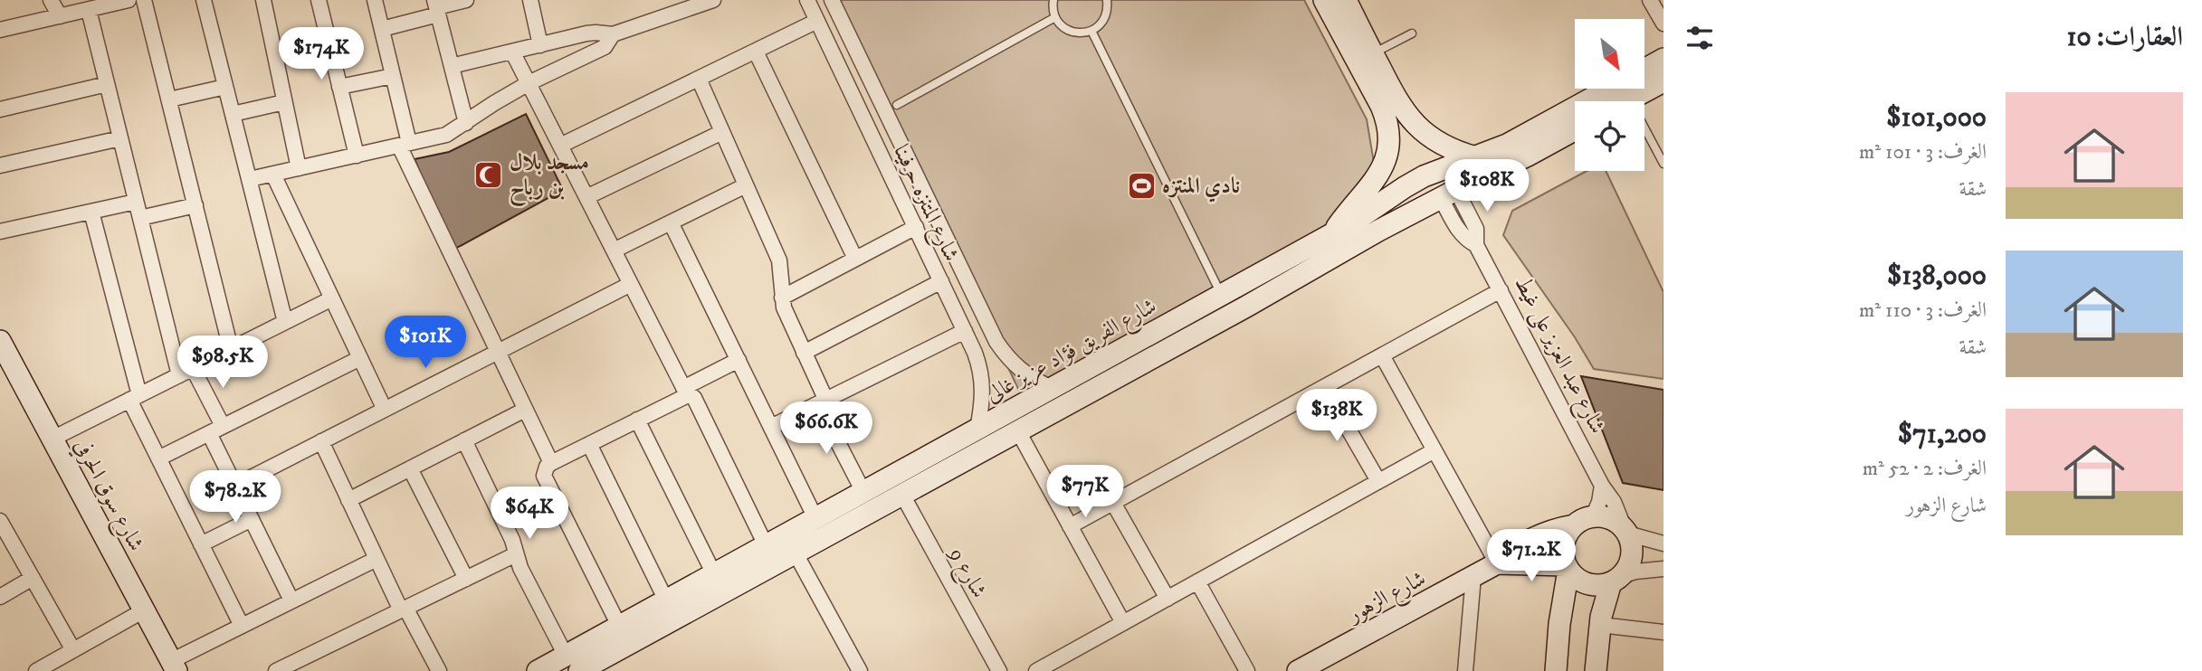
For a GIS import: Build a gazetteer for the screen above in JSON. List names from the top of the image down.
{
  "streets": {
    "street": [
      "شارع المتنزه حرفينا",
      "شارع الفريق فؤاد عزيز غالى",
      "شارع عبد العزيز على غيط",
      "شارع سوق الحرفي",
      "شارع 9",
      "شارع الزهور"
    ]
  },
  "crossings": [
    ["شارع المتنزه حرفينا", "شارع الفريق فؤاد عزيز غالى"],
    ["شارع الفريق فؤاد عزيز غالى", "شارع عبد العزيز على غيط"],
    ["شارع الفريق فؤاد عزيز غالى", "شارع 9"],
    ["شارع عبد العزيز على غيط", "شارع الزهور"]
  ],
  "places": {
    "mosque": ["مسجد بلال بن رباح"],
    "sports": ["نادي المنتزه"]
  },
  "north": "bottom right",
  "page": {
    "heading": "العقارات: 10",
    "price": [
      "$174K",
      "$108K",
      "$101K",
      "$98.5K",
      "$138K",
      "$66.6K",
      "$77K",
      "$78.2K",
      "$64K",
      "$71.2K"
    ],
    "list": [
      {
        "name": "$101,000",
        "note": "الغرف: 3 · 101 m² · شقة"
      },
      {
        "name": "$138,000",
        "note": "الغرف: 3 · 110 m² · شقة"
      },
      {
        "name": "$71,200",
        "note": "الغرف: 2 · 52 m² · شارع الزهور"
      }
    ]
  }
}
